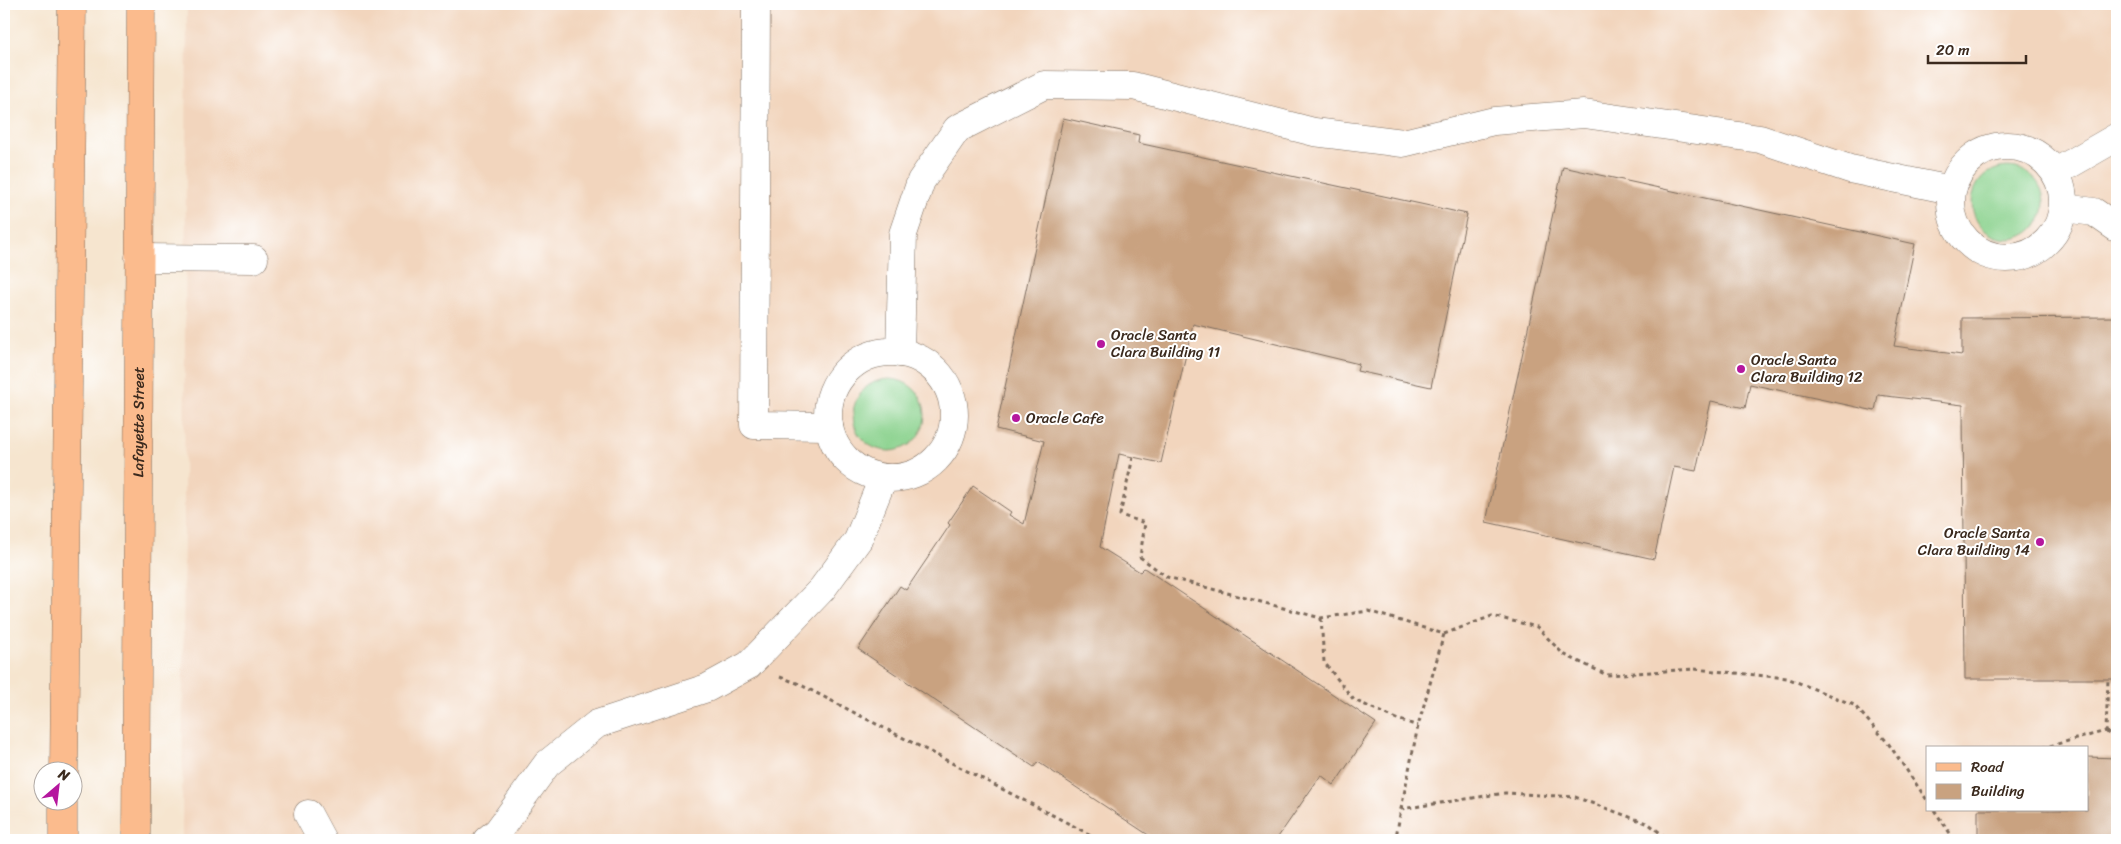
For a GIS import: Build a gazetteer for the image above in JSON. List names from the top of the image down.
{
  "streets": {
    "main road": ["Lafayette Street"]
  },
  "places": [
    "Oracle Santa Clara Building 11",
    "Oracle Santa Clara Building 12",
    "Oracle Cafe",
    "Oracle Santa Clara Building 14"
  ],
  "legend": ["Road", "Building"],
  "scale_bar": "20 m",
  "north": "top right"
}
